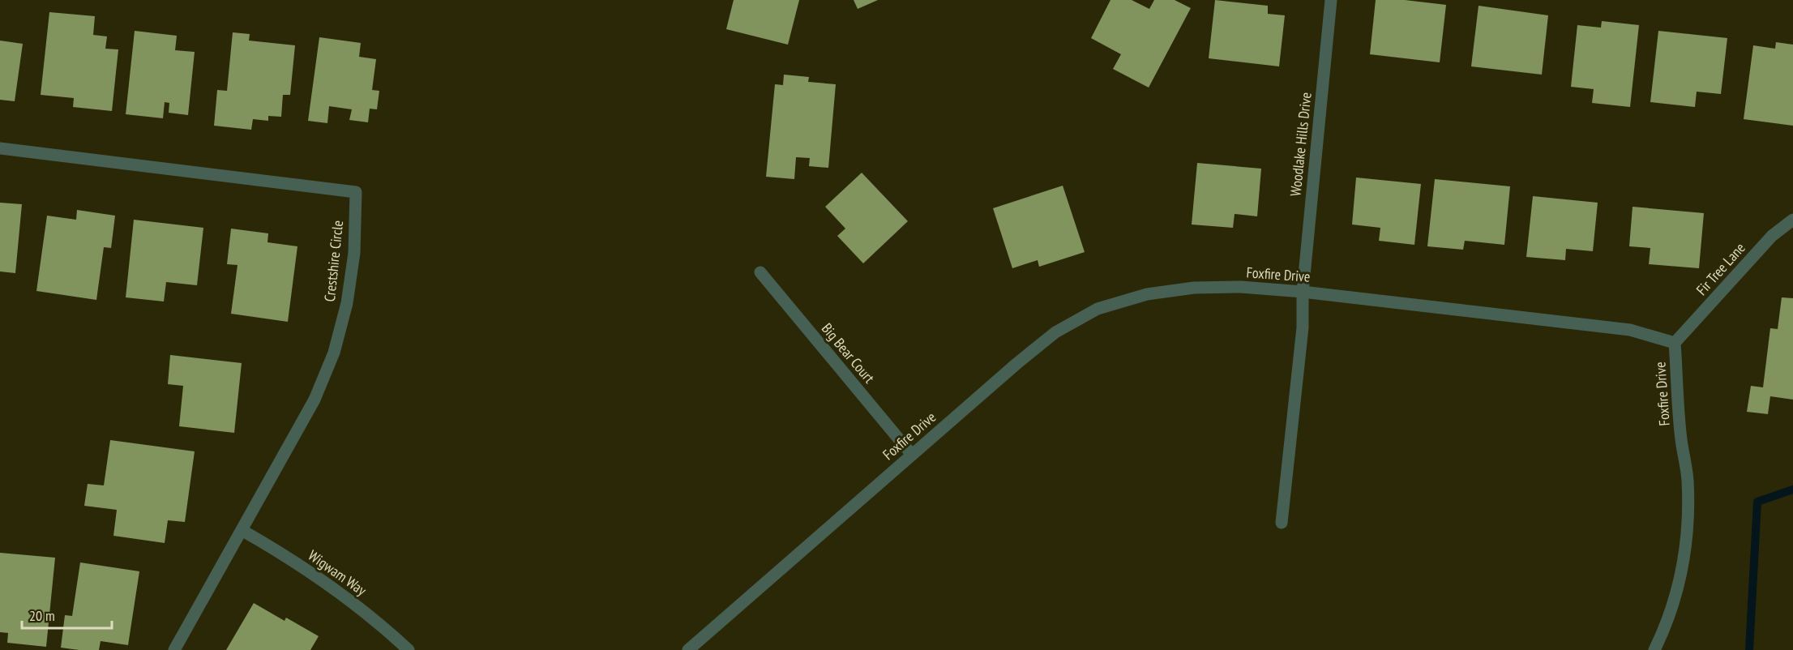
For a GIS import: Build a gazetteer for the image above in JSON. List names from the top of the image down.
{
  "streets": {
    "street": [
      "Woodlake Hills Drive",
      "Crestshire Circle",
      "Fir Tree Lane",
      "Foxfire Drive",
      "Big Bear Court",
      "Wigwam Way"
    ]
  },
  "crossings": [
    ["Woodlake Hills Drive", "Foxfire Drive"],
    ["Crestshire Circle", "Wigwam Way"],
    ["Fir Tree Lane", "Foxfire Drive"],
    ["Foxfire Drive", "Big Bear Court"]
  ],
  "scale_bar": "20 m"
}
